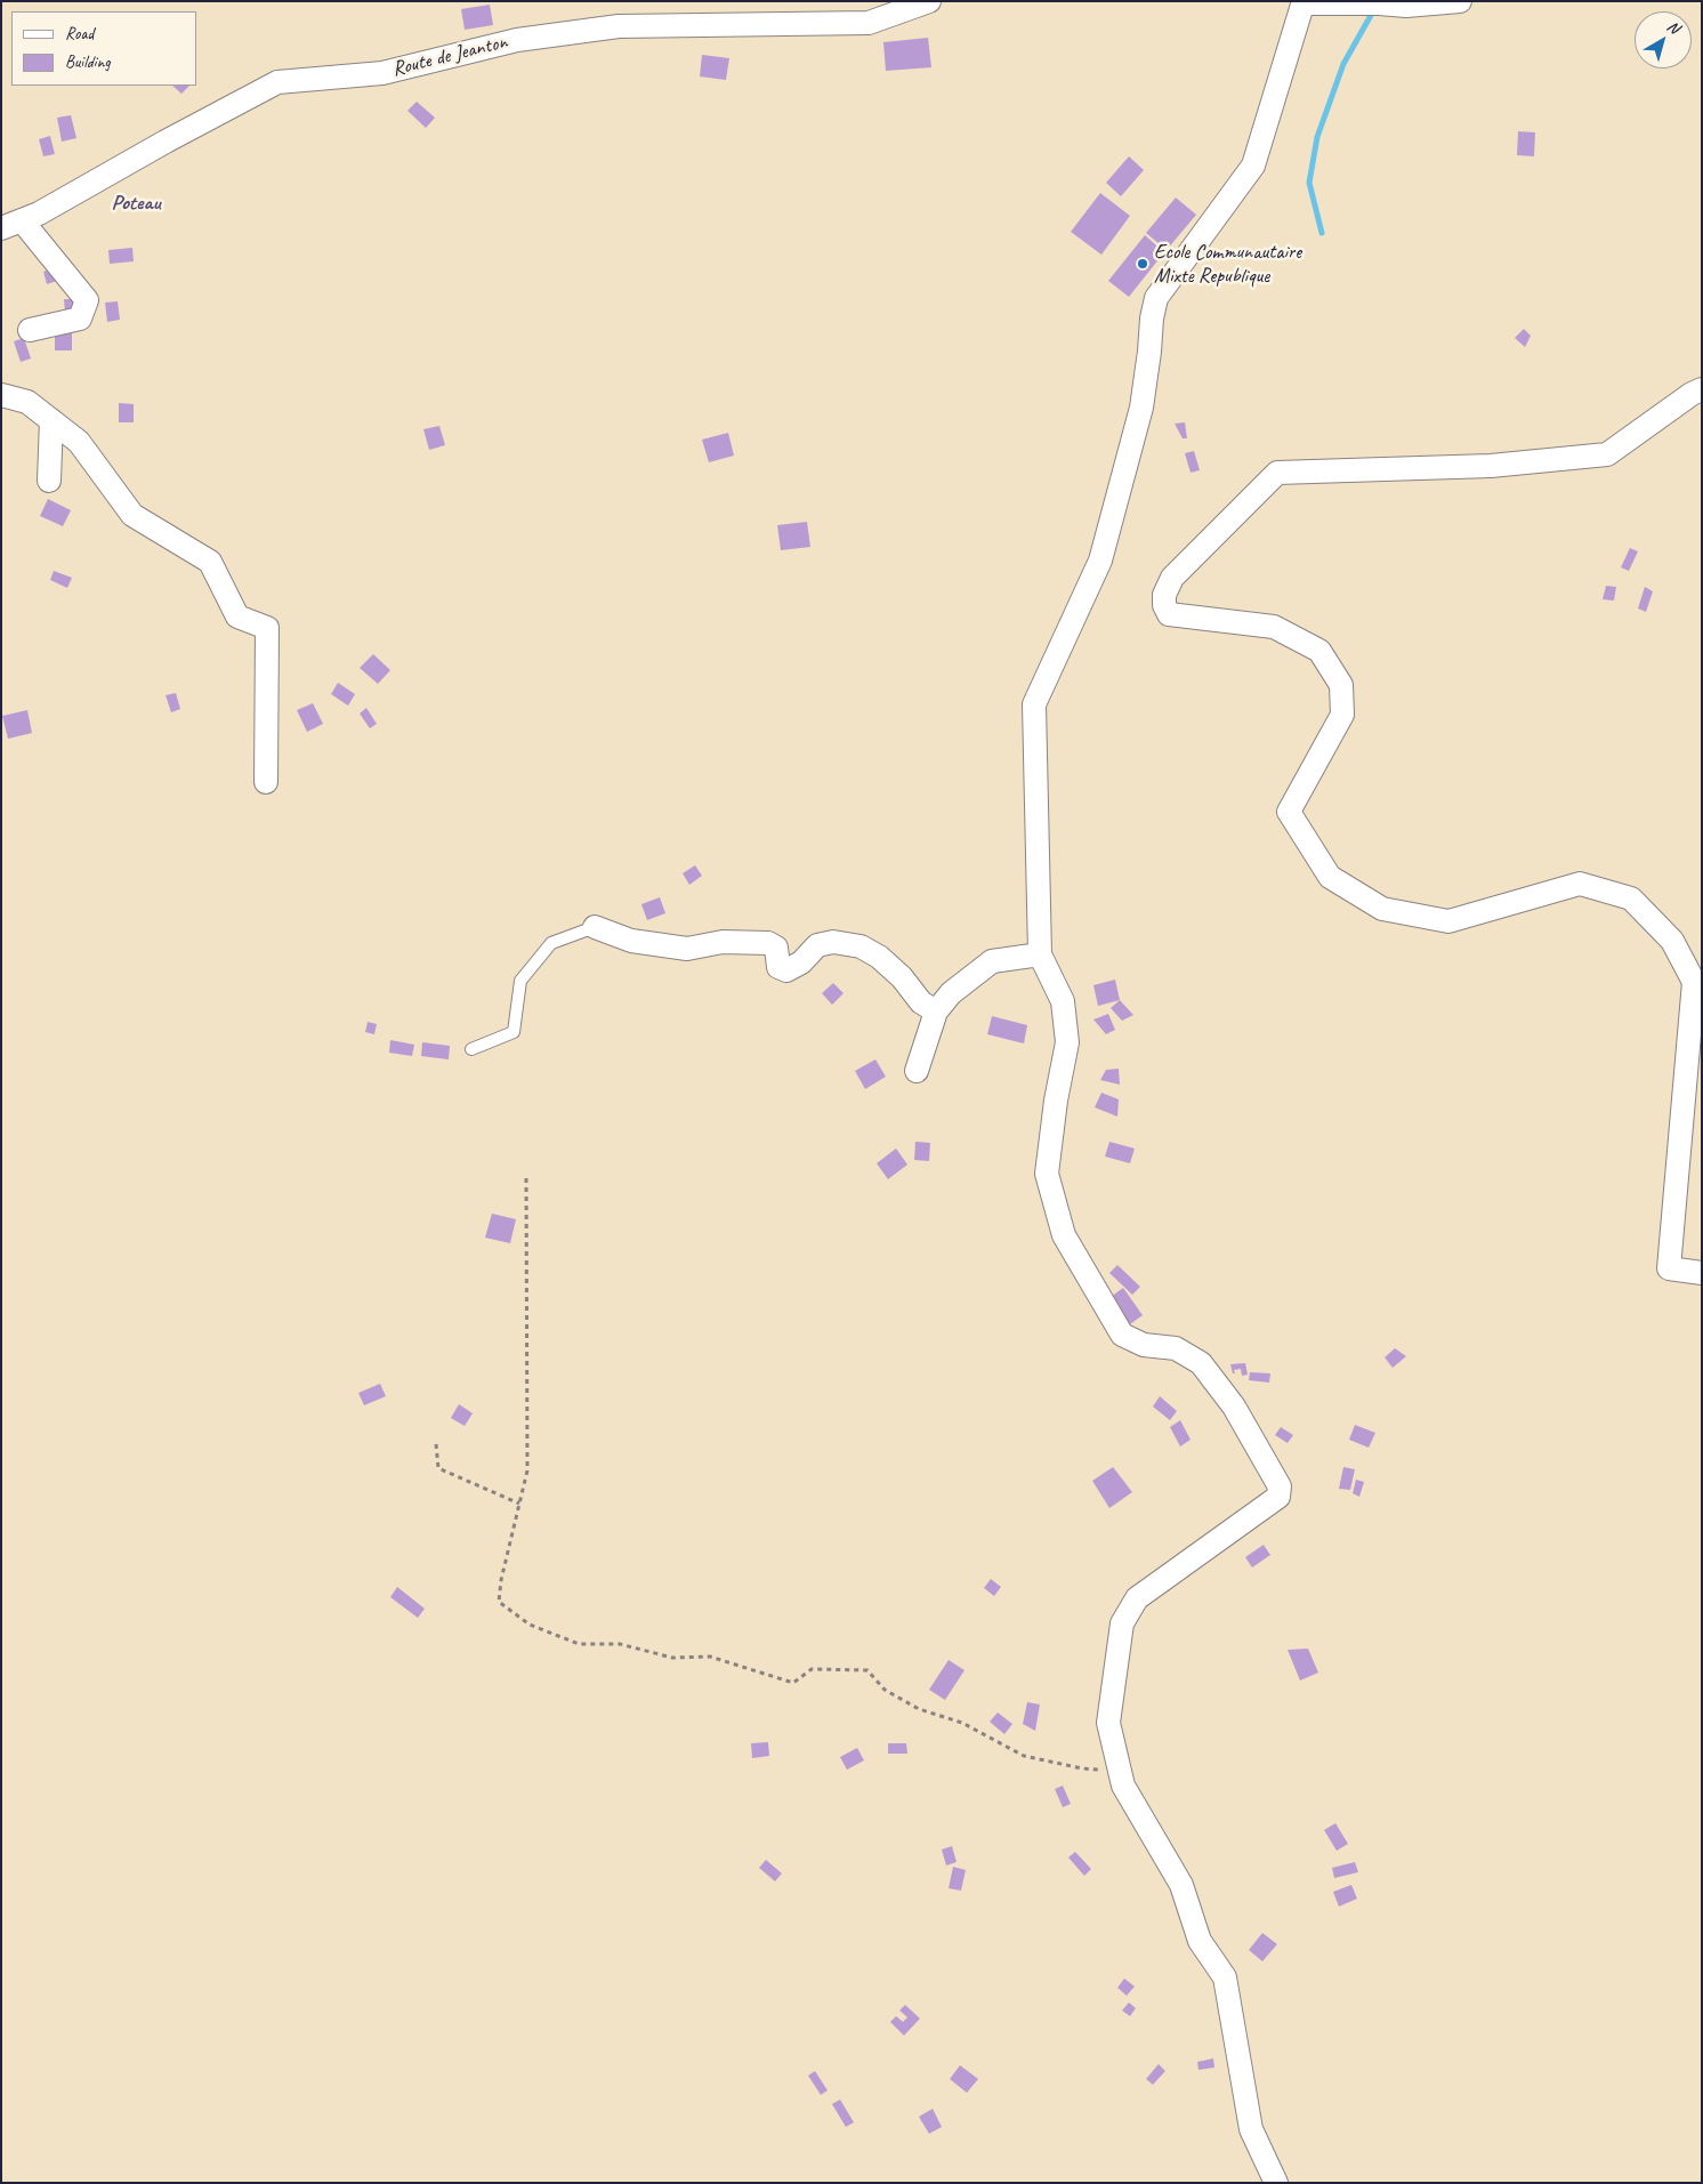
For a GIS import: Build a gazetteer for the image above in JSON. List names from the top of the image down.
{
  "streets": {
    "street": ["Route de Jeanton"]
  },
  "districts": ["Poteau"],
  "places": ["Ecole Communautaire Mixte Republique"],
  "legend": ["Road", "Building"],
  "north": "top right"
}
